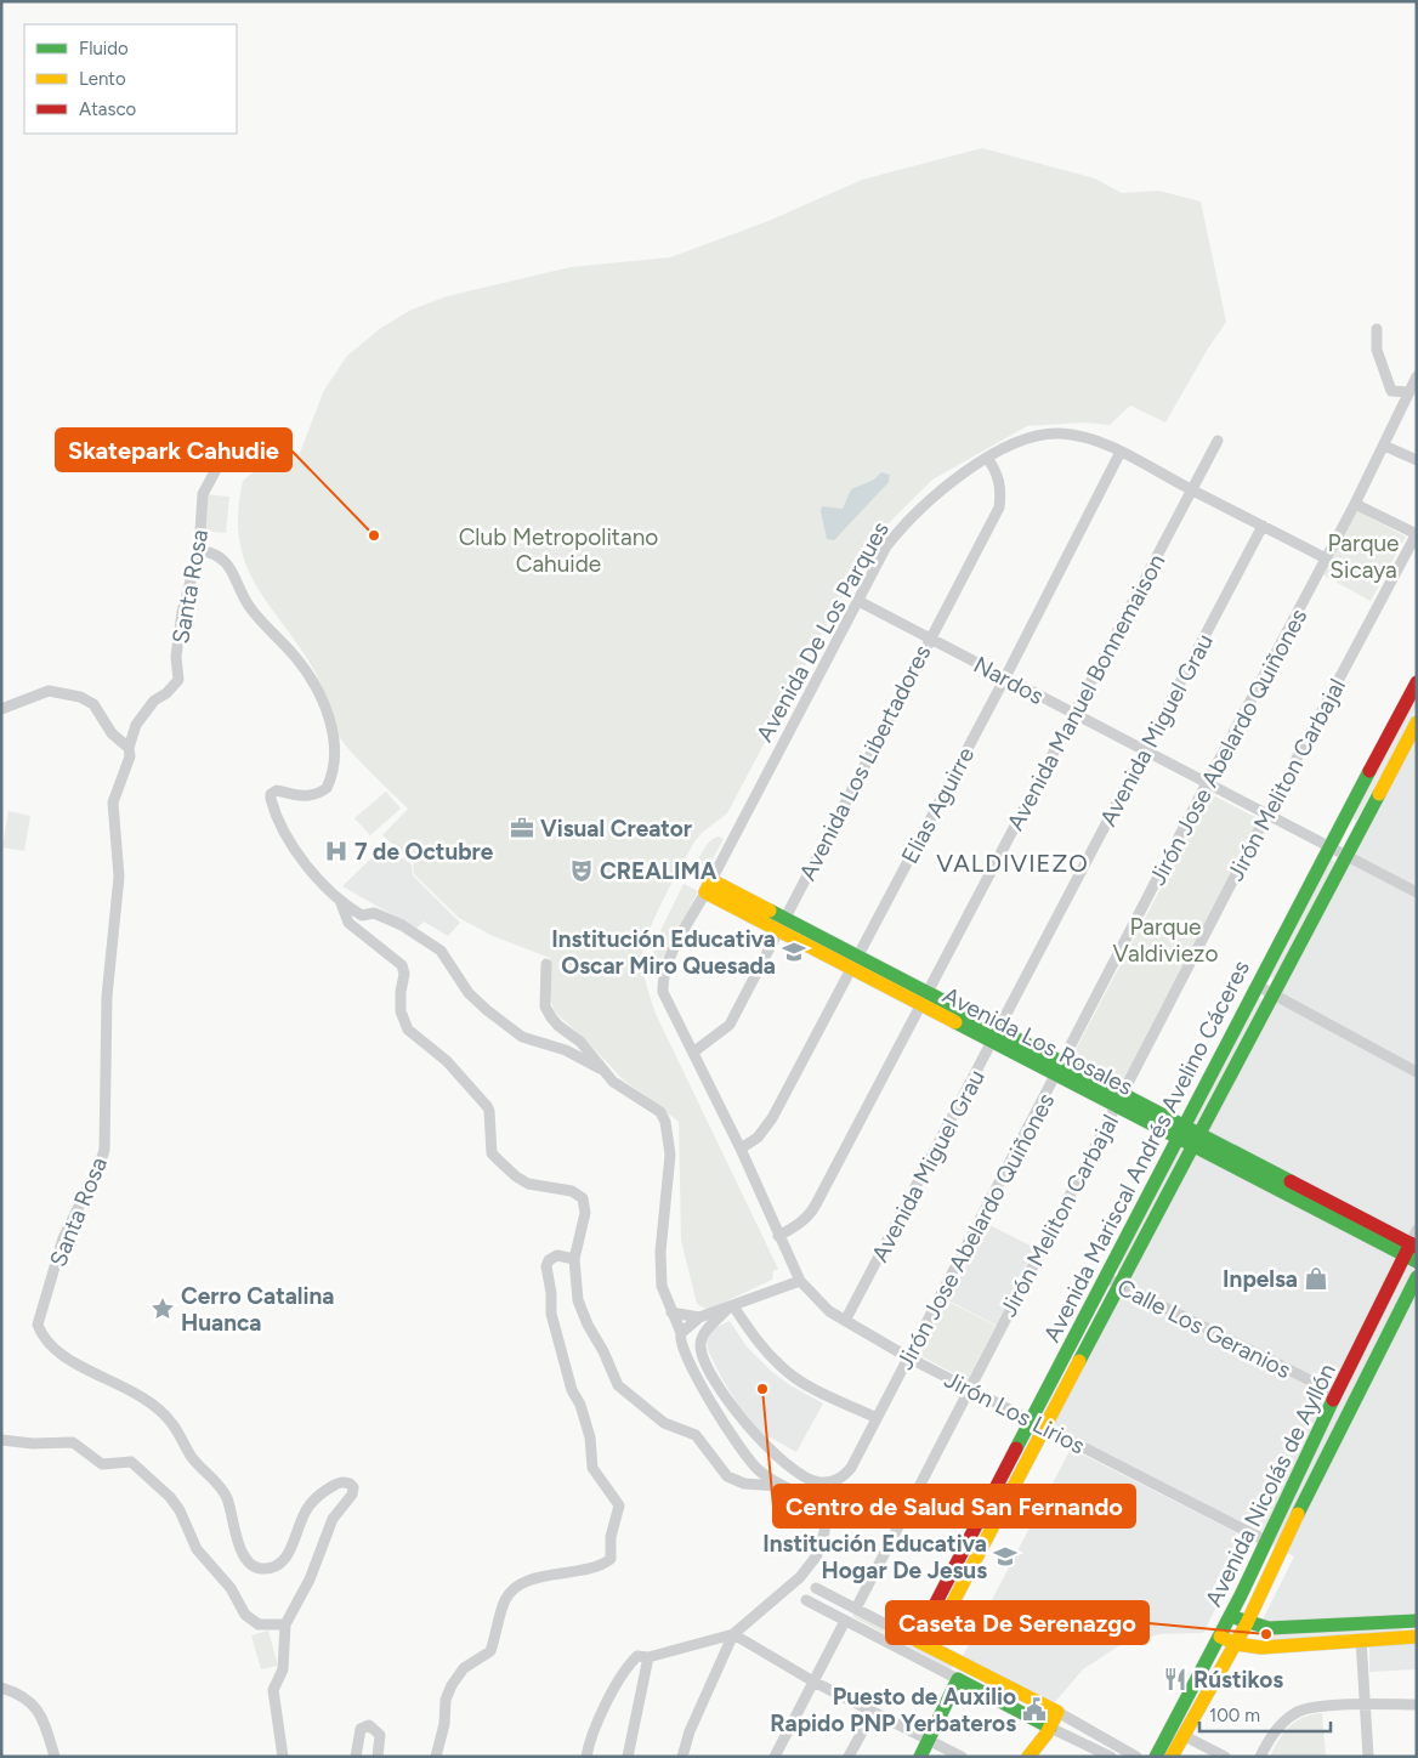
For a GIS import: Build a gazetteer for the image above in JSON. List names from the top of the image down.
{
  "streets": {
    "street": [
      "Santa Rosa",
      "Avenida De Los Parques",
      "Nardos",
      "Avenida Manuel Bonnemaison",
      "Avenida Miguel Grau",
      "Jirón Jose Abelardo Quiñones",
      "Avenida Los Libertadores",
      "Jirón Meliton Carbajal",
      "Elias Aguirre",
      "Avenida Los Rosales",
      "Avenida Mariscal Andrés Avelino Cáceres",
      "Calle Los Geranios",
      "Jirón Los Lirios",
      "Avenida Nicolás de Ayllón"
    ]
  },
  "crossings": [
    ["Avenida De Los Parques", "Nardos"],
    ["Avenida De Los Parques", "Avenida Manuel Bonnemaison"],
    ["Avenida De Los Parques", "Avenida Miguel Grau"],
    ["Avenida De Los Parques", "Jirón Jose Abelardo Quiñones"],
    ["Avenida De Los Parques", "Avenida Los Libertadores"],
    ["Avenida De Los Parques", "Elias Aguirre"],
    ["Avenida De Los Parques", "Avenida Los Rosales"],
    ["Avenida De Los Parques", "Jirón Los Lirios"],
    ["Nardos", "Avenida Manuel Bonnemaison"],
    ["Nardos", "Avenida Miguel Grau"],
    ["Nardos", "Jirón Jose Abelardo Quiñones"],
    ["Nardos", "Avenida Los Libertadores"],
    ["Nardos", "Jirón Meliton Carbajal"],
    ["Nardos", "Elias Aguirre"],
    ["Nardos", "Avenida Mariscal Andrés Avelino Cáceres"],
    ["Avenida Manuel Bonnemaison", "Avenida Los Rosales"],
    ["Avenida Manuel Bonnemaison", "Jirón Los Lirios"],
    ["Avenida Miguel Grau", "Avenida Los Rosales"],
    ["Avenida Miguel Grau", "Jirón Los Lirios"],
    ["Jirón Jose Abelardo Quiñones", "Avenida Los Rosales"],
    ["Jirón Jose Abelardo Quiñones", "Jirón Los Lirios"],
    ["Avenida Los Libertadores", "Avenida Los Rosales"],
    ["Avenida Los Libertadores", "Jirón Los Lirios"],
    ["Jirón Meliton Carbajal", "Avenida Los Rosales"],
    ["Jirón Meliton Carbajal", "Jirón Los Lirios"],
    ["Elias Aguirre", "Avenida Los Rosales"],
    ["Elias Aguirre", "Jirón Los Lirios"],
    ["Avenida Los Rosales", "Avenida Mariscal Andrés Avelino Cáceres"],
    ["Avenida Los Rosales", "Avenida Nicolás de Ayllón"],
    ["Avenida Mariscal Andrés Avelino Cáceres", "Calle Los Geranios"],
    ["Avenida Mariscal Andrés Avelino Cáceres", "Jirón Los Lirios"],
    ["Calle Los Geranios", "Avenida Nicolás de Ayllón"],
    ["Jirón Los Lirios", "Avenida Nicolás de Ayllón"]
  ],
  "districts": ["VALDIVIEZO"],
  "parks": ["Club Metropolitano Cahuide", "Parque Sicaya", "Parque Valdiviezo"],
  "places": {
    "other": ["Skatepark Cahudie", "Centro de Salud San Fernando", "Caseta De Serenazgo"],
    "office": ["Visual Creator"],
    "hospital": ["7 de Octubre"],
    "theatre": ["CREALIMA"],
    "school or university": ["Institución Educativa Oscar Miro Quesada", "Institución Educativa Hogar De Jesus"],
    "shop": ["Inpelsa"],
    "place": ["Cerro Catalina Huanca"],
    "restaurant": ["Rústikos"],
    "public building": ["Puesto de Auxilio Rapido PNP Yerbateros"]
  },
  "legend": ["Fluido", "Lento", "Atasco"],
  "scale_bar": "100 m"
}
